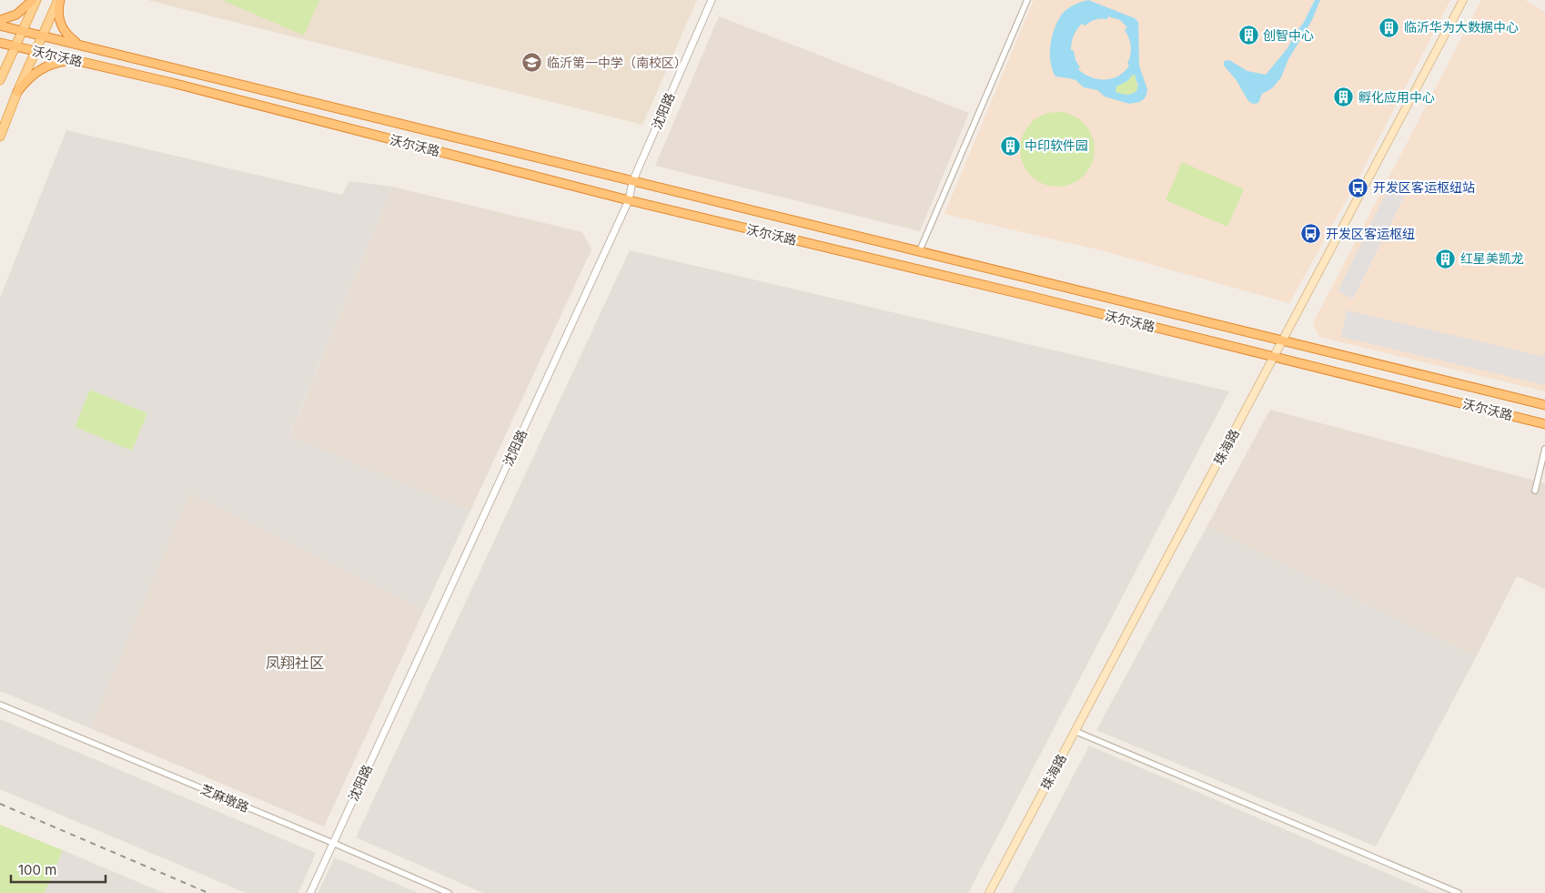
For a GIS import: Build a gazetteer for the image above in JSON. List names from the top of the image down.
{
  "streets": {
    "highway": ["沃尔沃路"],
    "main road": ["珠海路"],
    "street": ["沈阳路", "芝麻墩路"]
  },
  "crossings": [
    ["沃尔沃路", "沈阳路"],
    ["沃尔沃路", "珠海路"],
    ["沈阳路", "芝麻墩路"]
  ],
  "districts": ["凤翔社区"],
  "places": {
    "building": [
      "临沂华为大数据中心",
      "创智中心",
      "孵化应用中心",
      "中印软件园",
      "红星美凯龙"
    ],
    "school or university": ["临沂第一中学（南校区）"],
    "bus stop": ["开发区客运枢纽站", "开发区客运枢纽"]
  },
  "scale_bar": "100 m"
}
